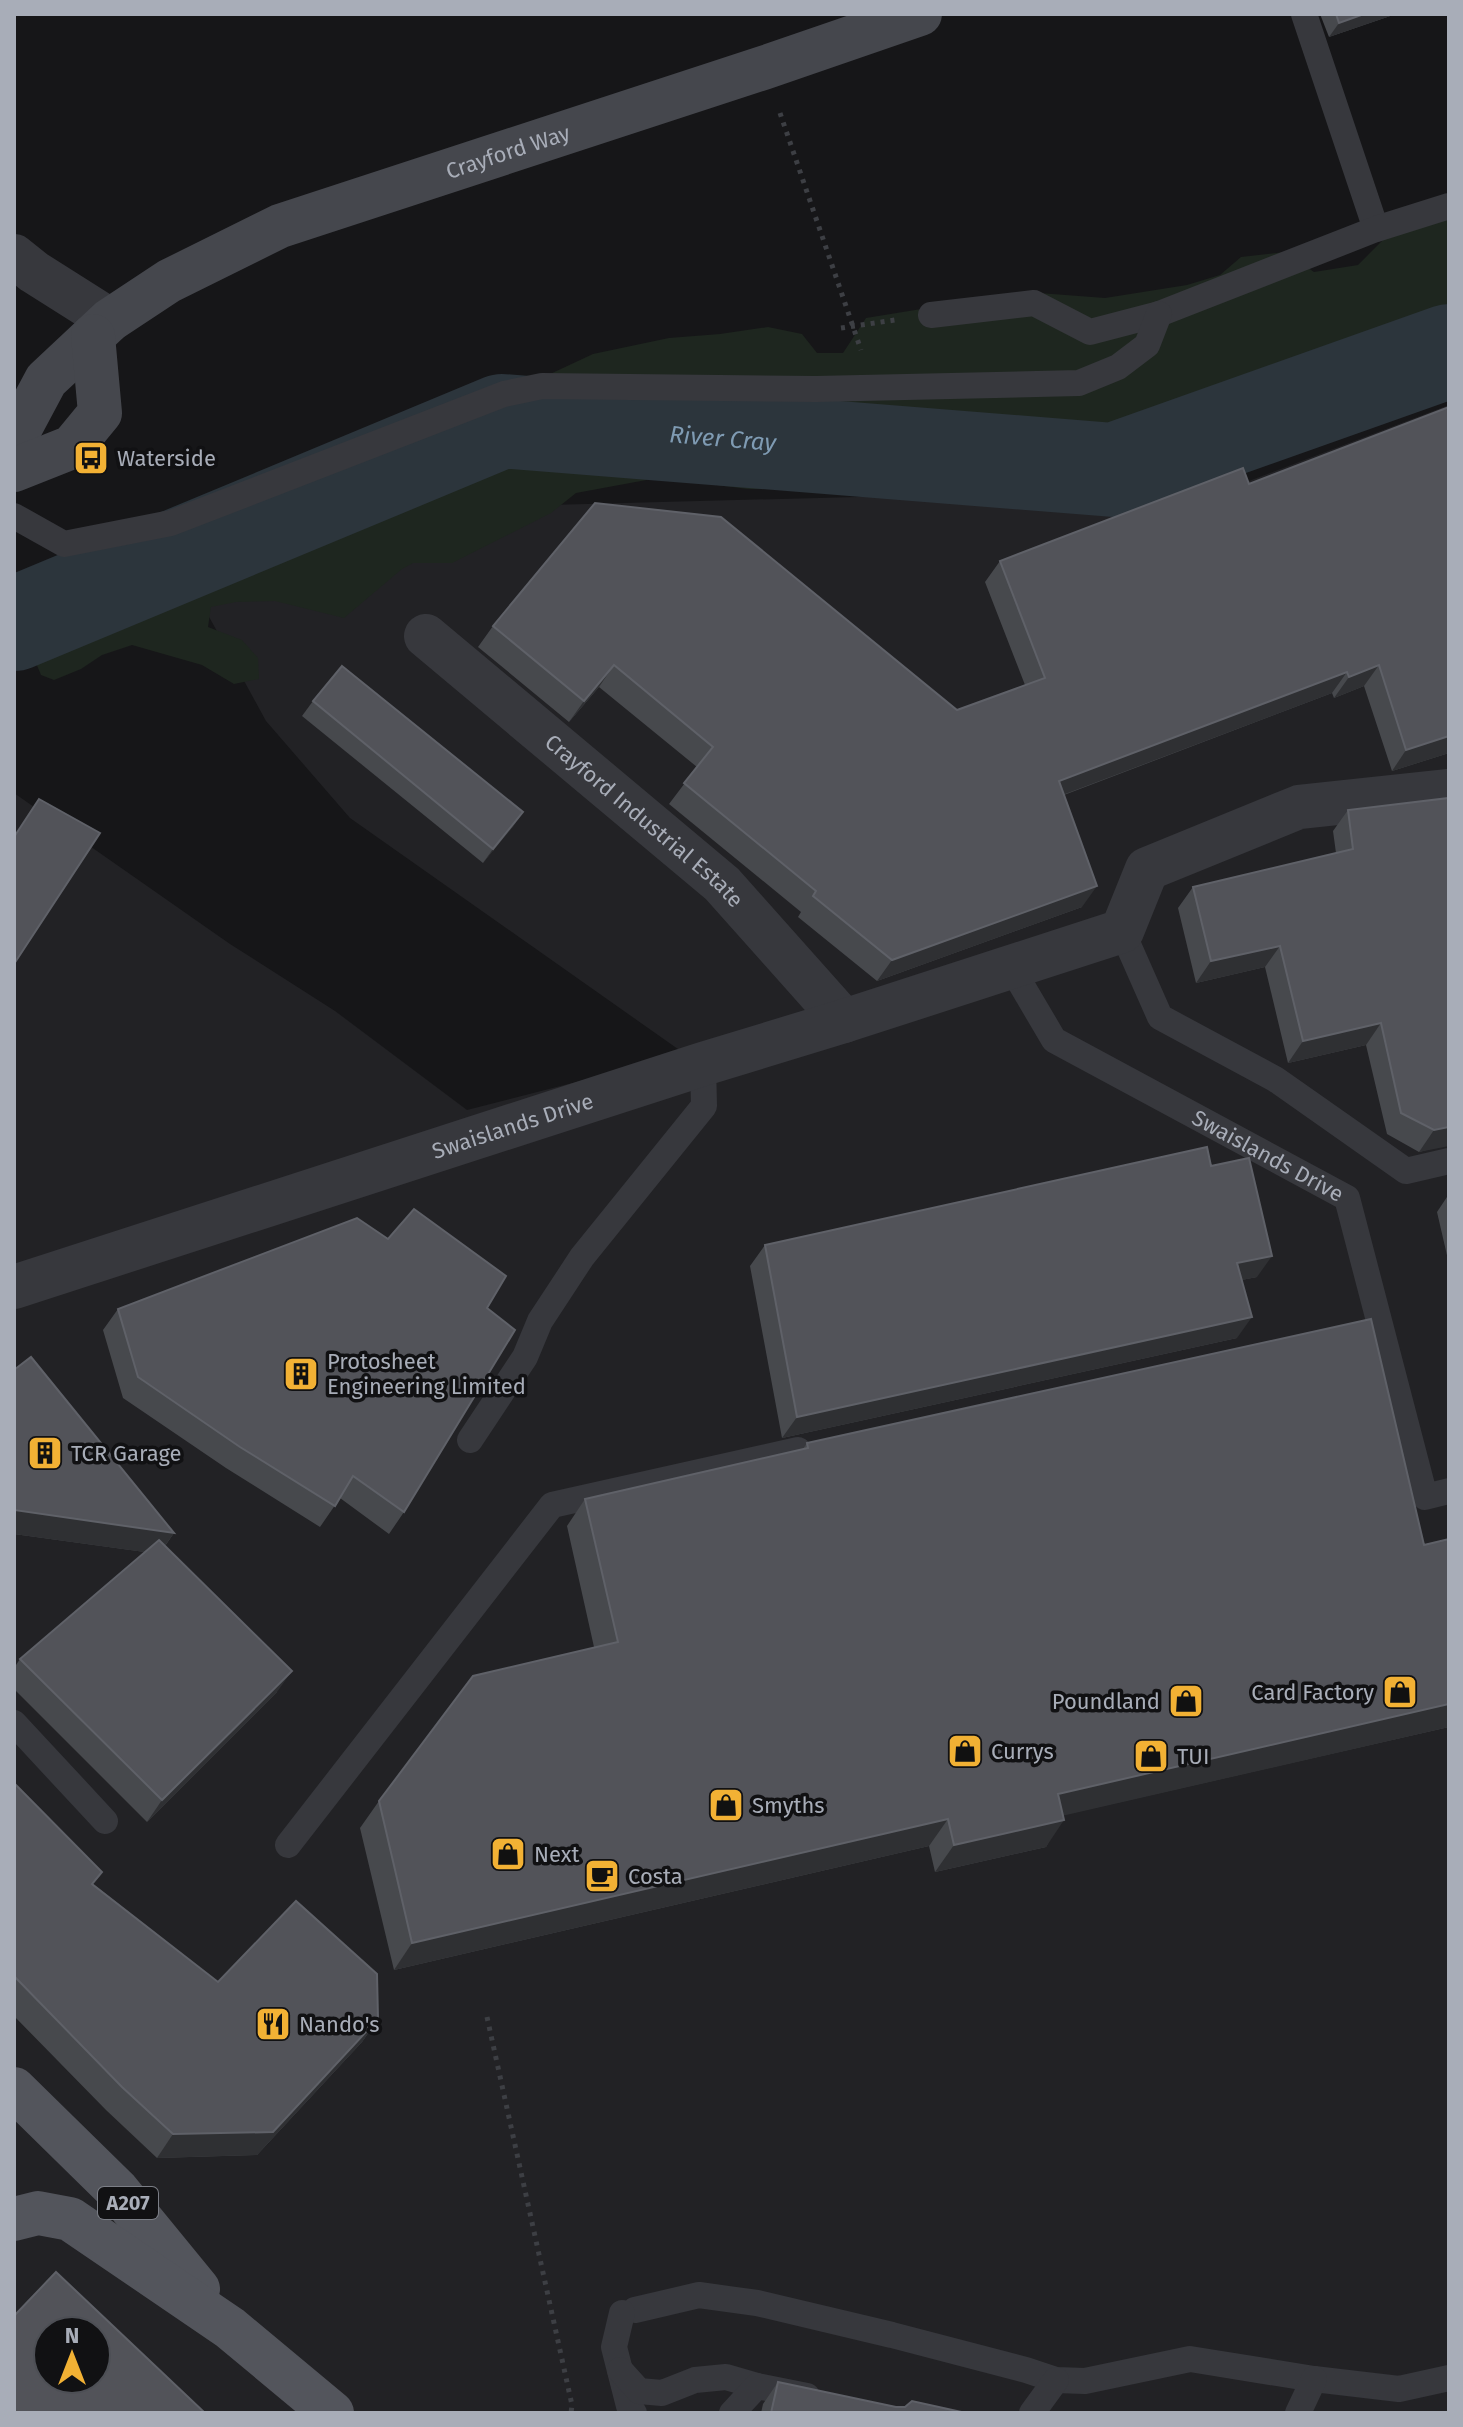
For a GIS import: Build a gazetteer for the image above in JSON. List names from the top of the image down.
{
  "streets": {
    "main road": ["Crayford Way", "A207"],
    "street": ["Crayford Industrial Estate", "Swaislands Drive"]
  },
  "crossings": [
    ["Crayford Industrial Estate", "Swaislands Drive"]
  ],
  "water": ["River Cray"],
  "places": {
    "bus stop": ["Waterside"],
    "building": ["Protosheet Engineering Limited", "TCR Garage"],
    "shop": [
      "Card Factory",
      "Poundland",
      "Currys",
      "TUI",
      "Smyths",
      "Next"
    ],
    "cafe": ["Costa"],
    "restaurant": ["Nando's"]
  },
  "north": "top"
}
